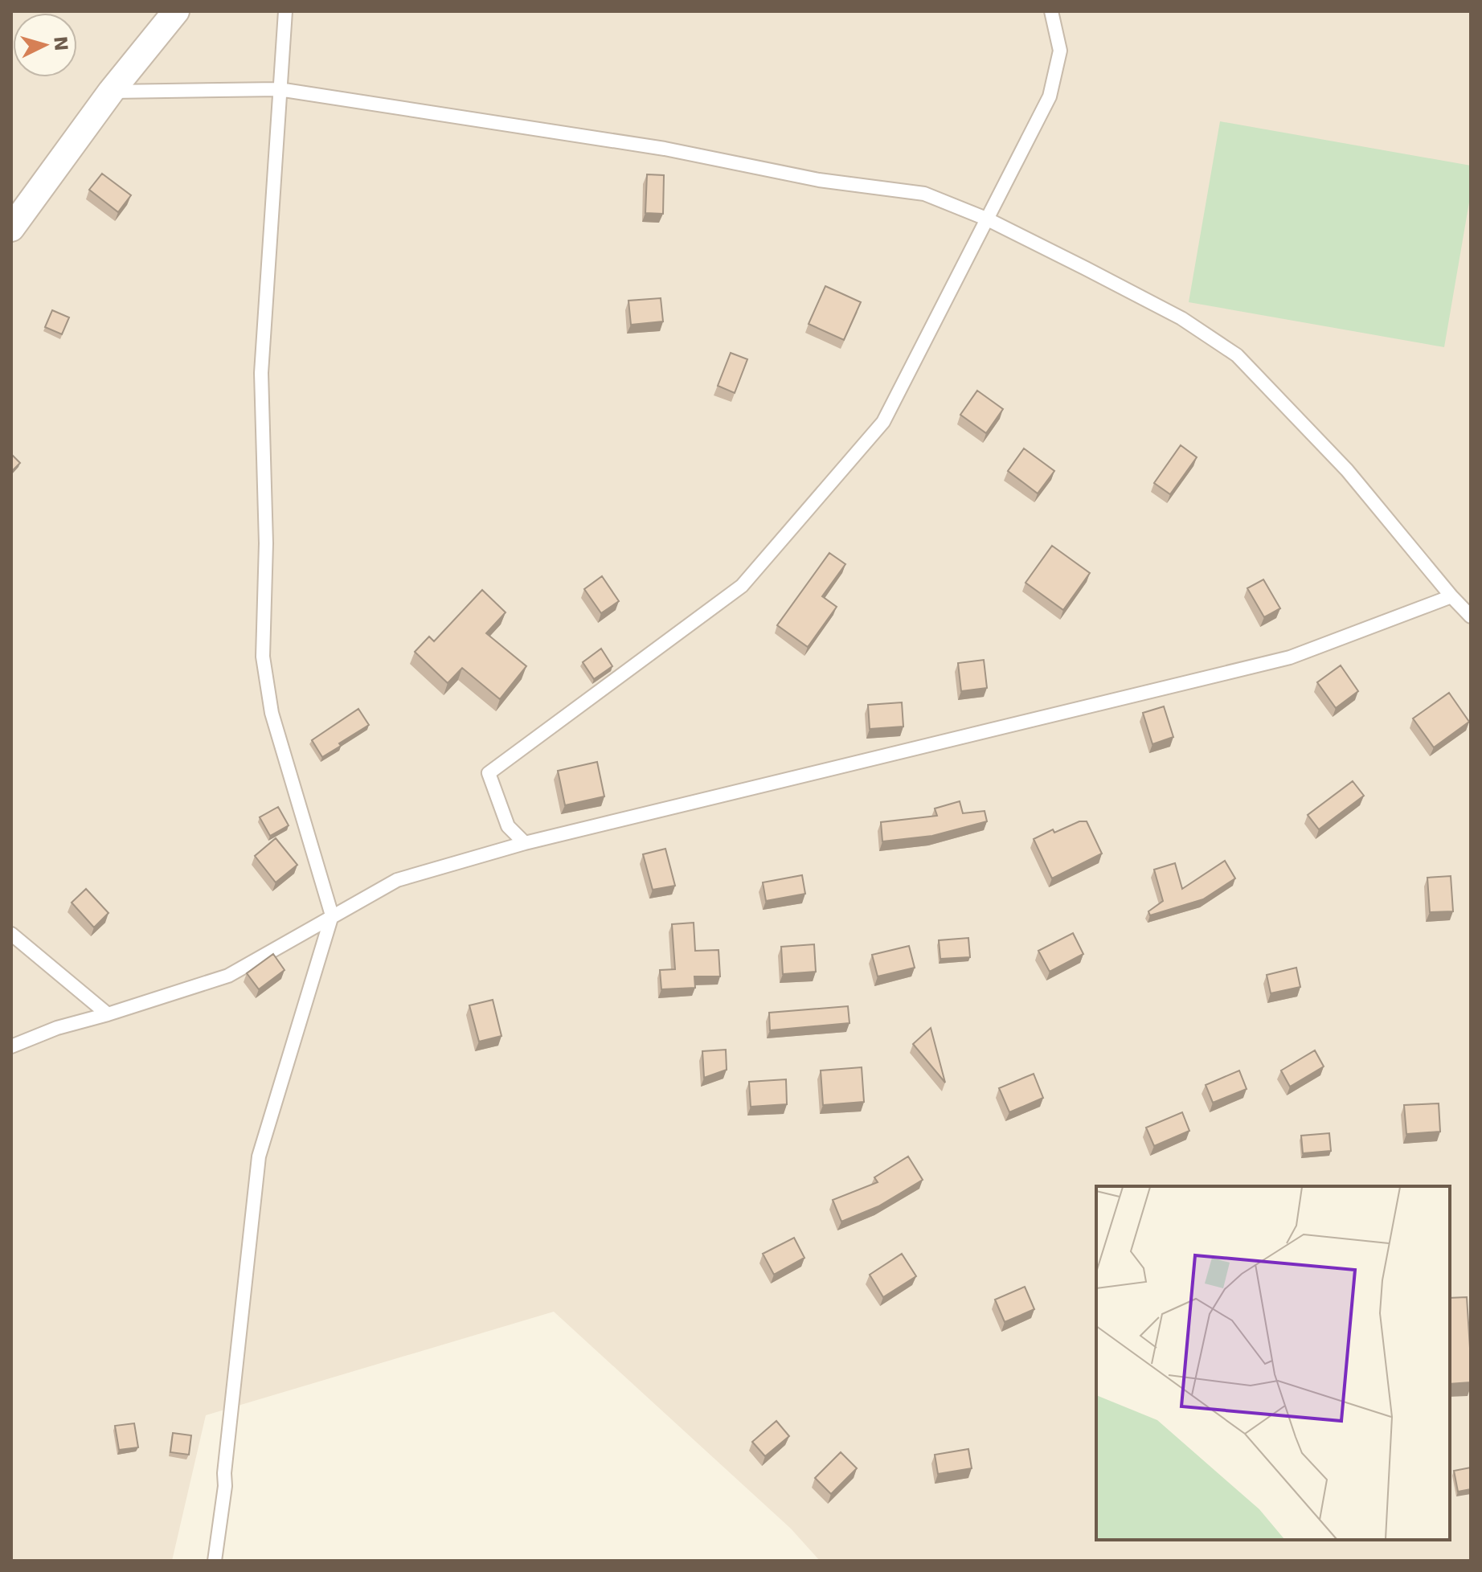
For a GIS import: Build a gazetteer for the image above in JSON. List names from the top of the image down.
{
  "north": "right"
}
